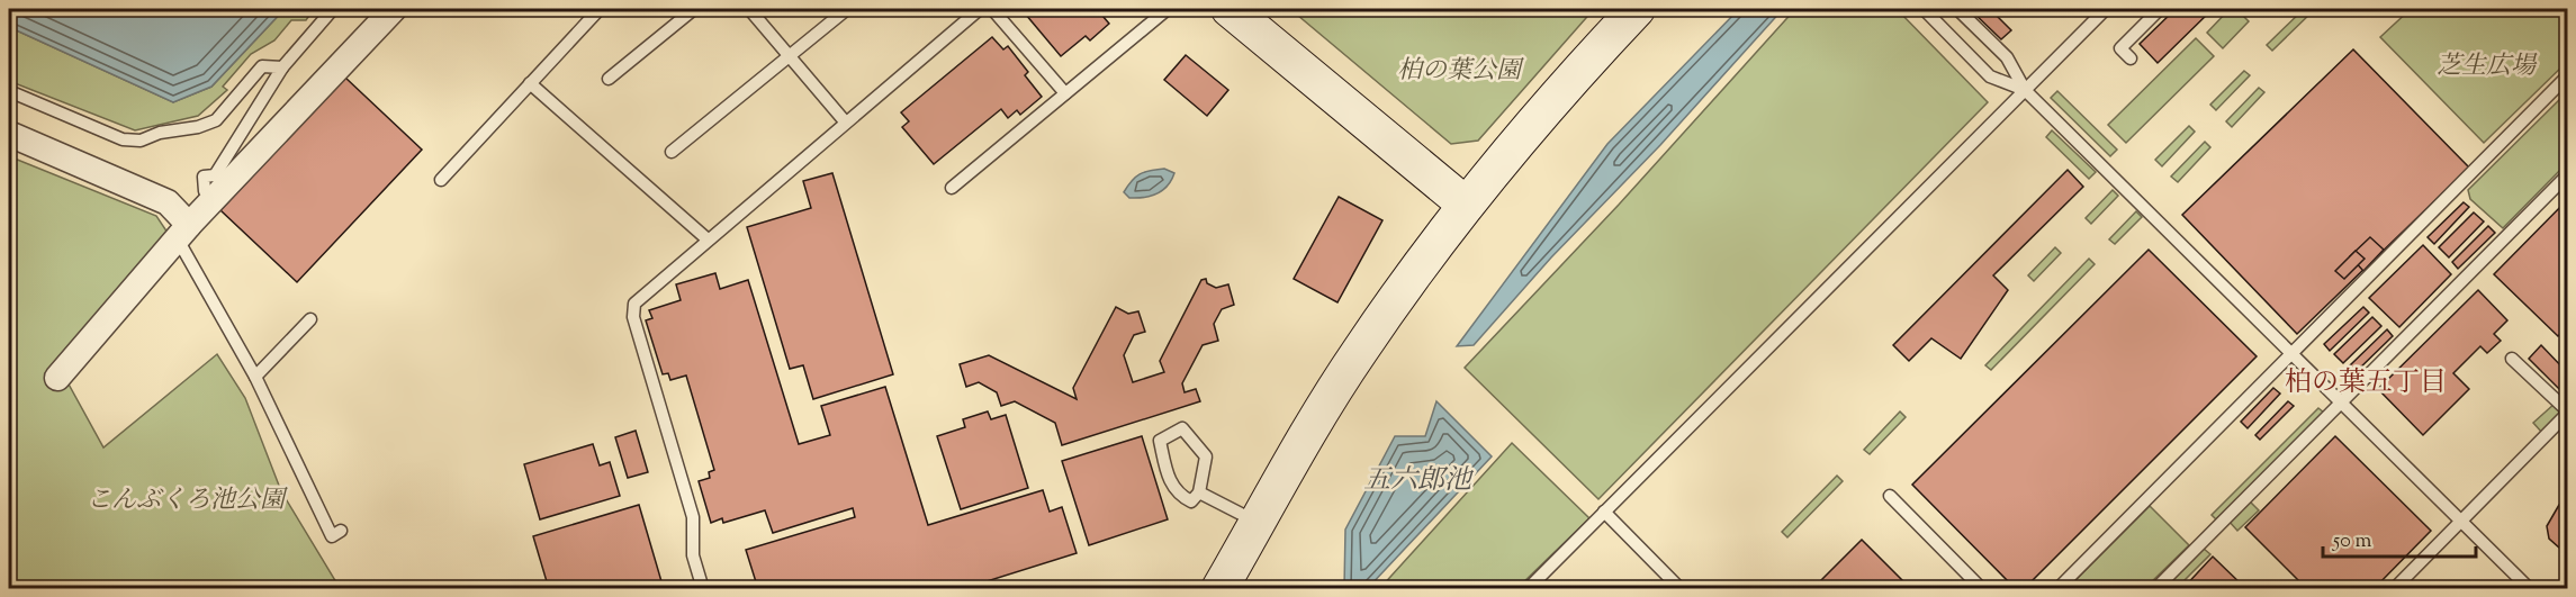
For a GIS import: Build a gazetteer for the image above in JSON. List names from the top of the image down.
{
  "districts": ["柏の葉五丁目"],
  "water": ["五六郎池"],
  "parks": ["芝生広場", "柏の葉公園", "こんぶくろ池公園"],
  "scale_bar": "50 m"
}
